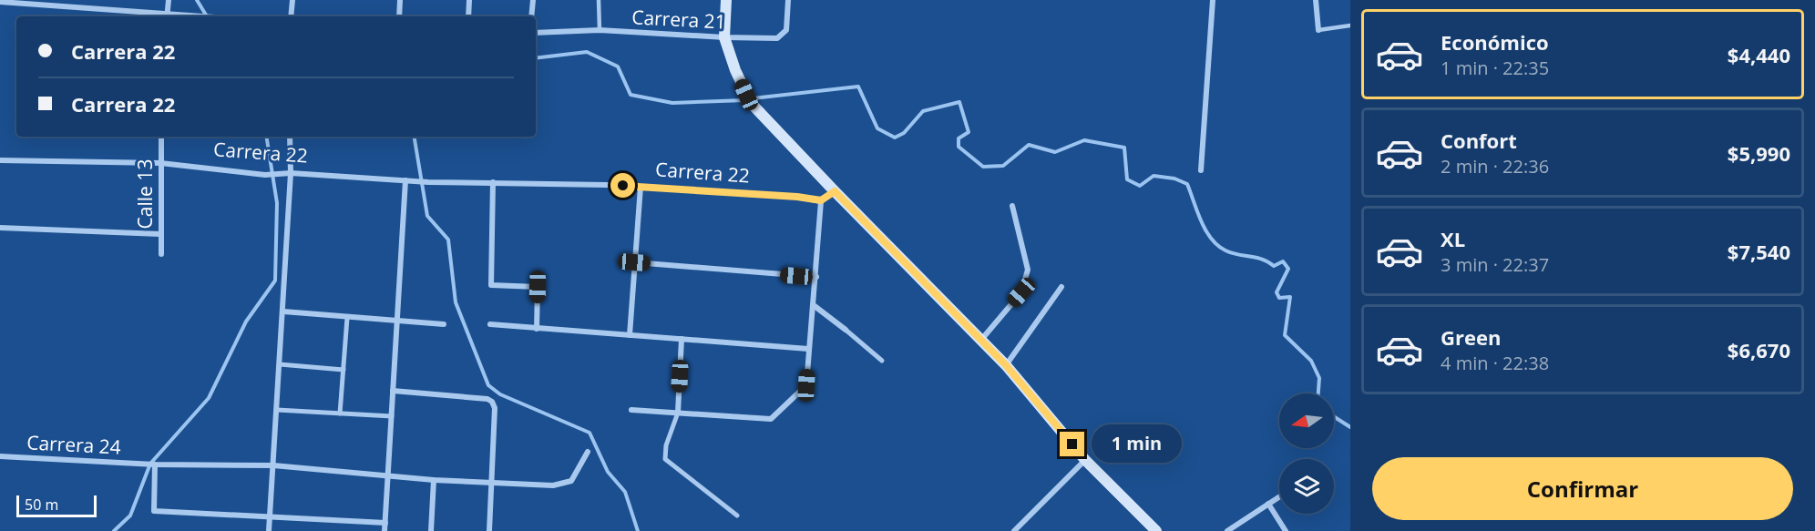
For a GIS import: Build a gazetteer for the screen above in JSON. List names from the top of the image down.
{
  "streets": {
    "street": [
      "Carrera 21",
      "Carrera 22",
      "Calle 13",
      "Carrera 24"
    ]
  },
  "crossings": [
    ["Carrera 22", "Calle 13"]
  ],
  "scale_bar": "50 m",
  "north": "left",
  "page": {
    "list": [
      {
        "name": "Económico",
        "note": "1 min · 22:35",
        "value": "$4,440"
      },
      {
        "name": "Confort",
        "note": "2 min · 22:36",
        "value": "$5,990"
      },
      {
        "name": "XL",
        "note": "3 min · 22:37",
        "value": "$7,540"
      },
      {
        "name": "Green",
        "note": "4 min · 22:38",
        "value": "$6,670"
      }
    ],
    "banner": ["Carrera 22", "Carrera 22"],
    "bubble": "1 min",
    "buttons": "Confirmar",
    "scale": "50 m"
  }
}
